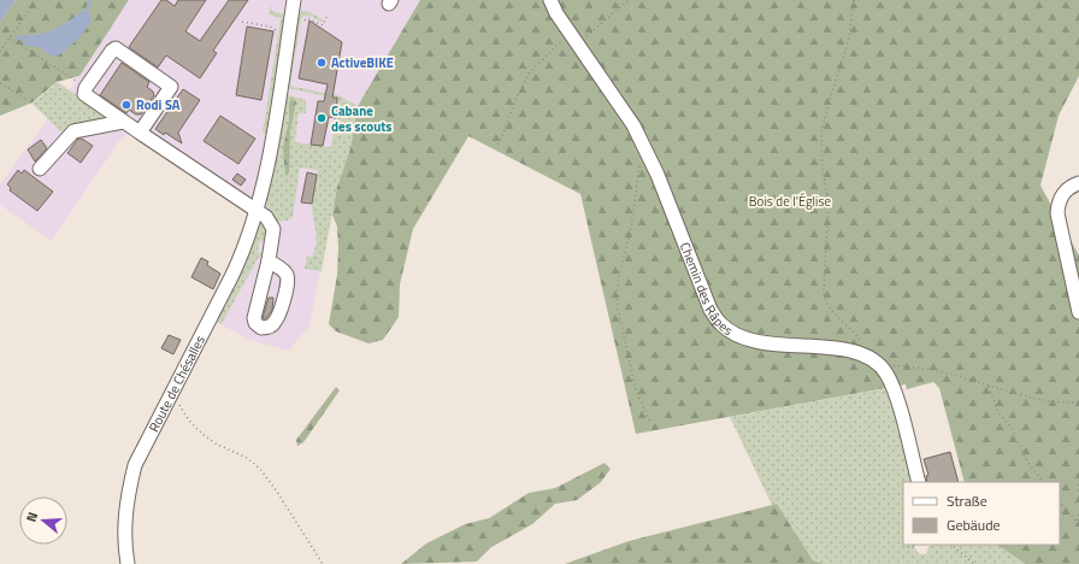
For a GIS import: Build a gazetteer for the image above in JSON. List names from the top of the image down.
{
  "streets": {
    "street": ["Chemin des Râpes", "Route de Chésalles"]
  },
  "parks": ["Bois de l'Église"],
  "places": ["ActiveBIKE", "Rodi SA", "Cabane des scouts"],
  "legend": ["Straße", "Gebäude"],
  "north": "left"
}
